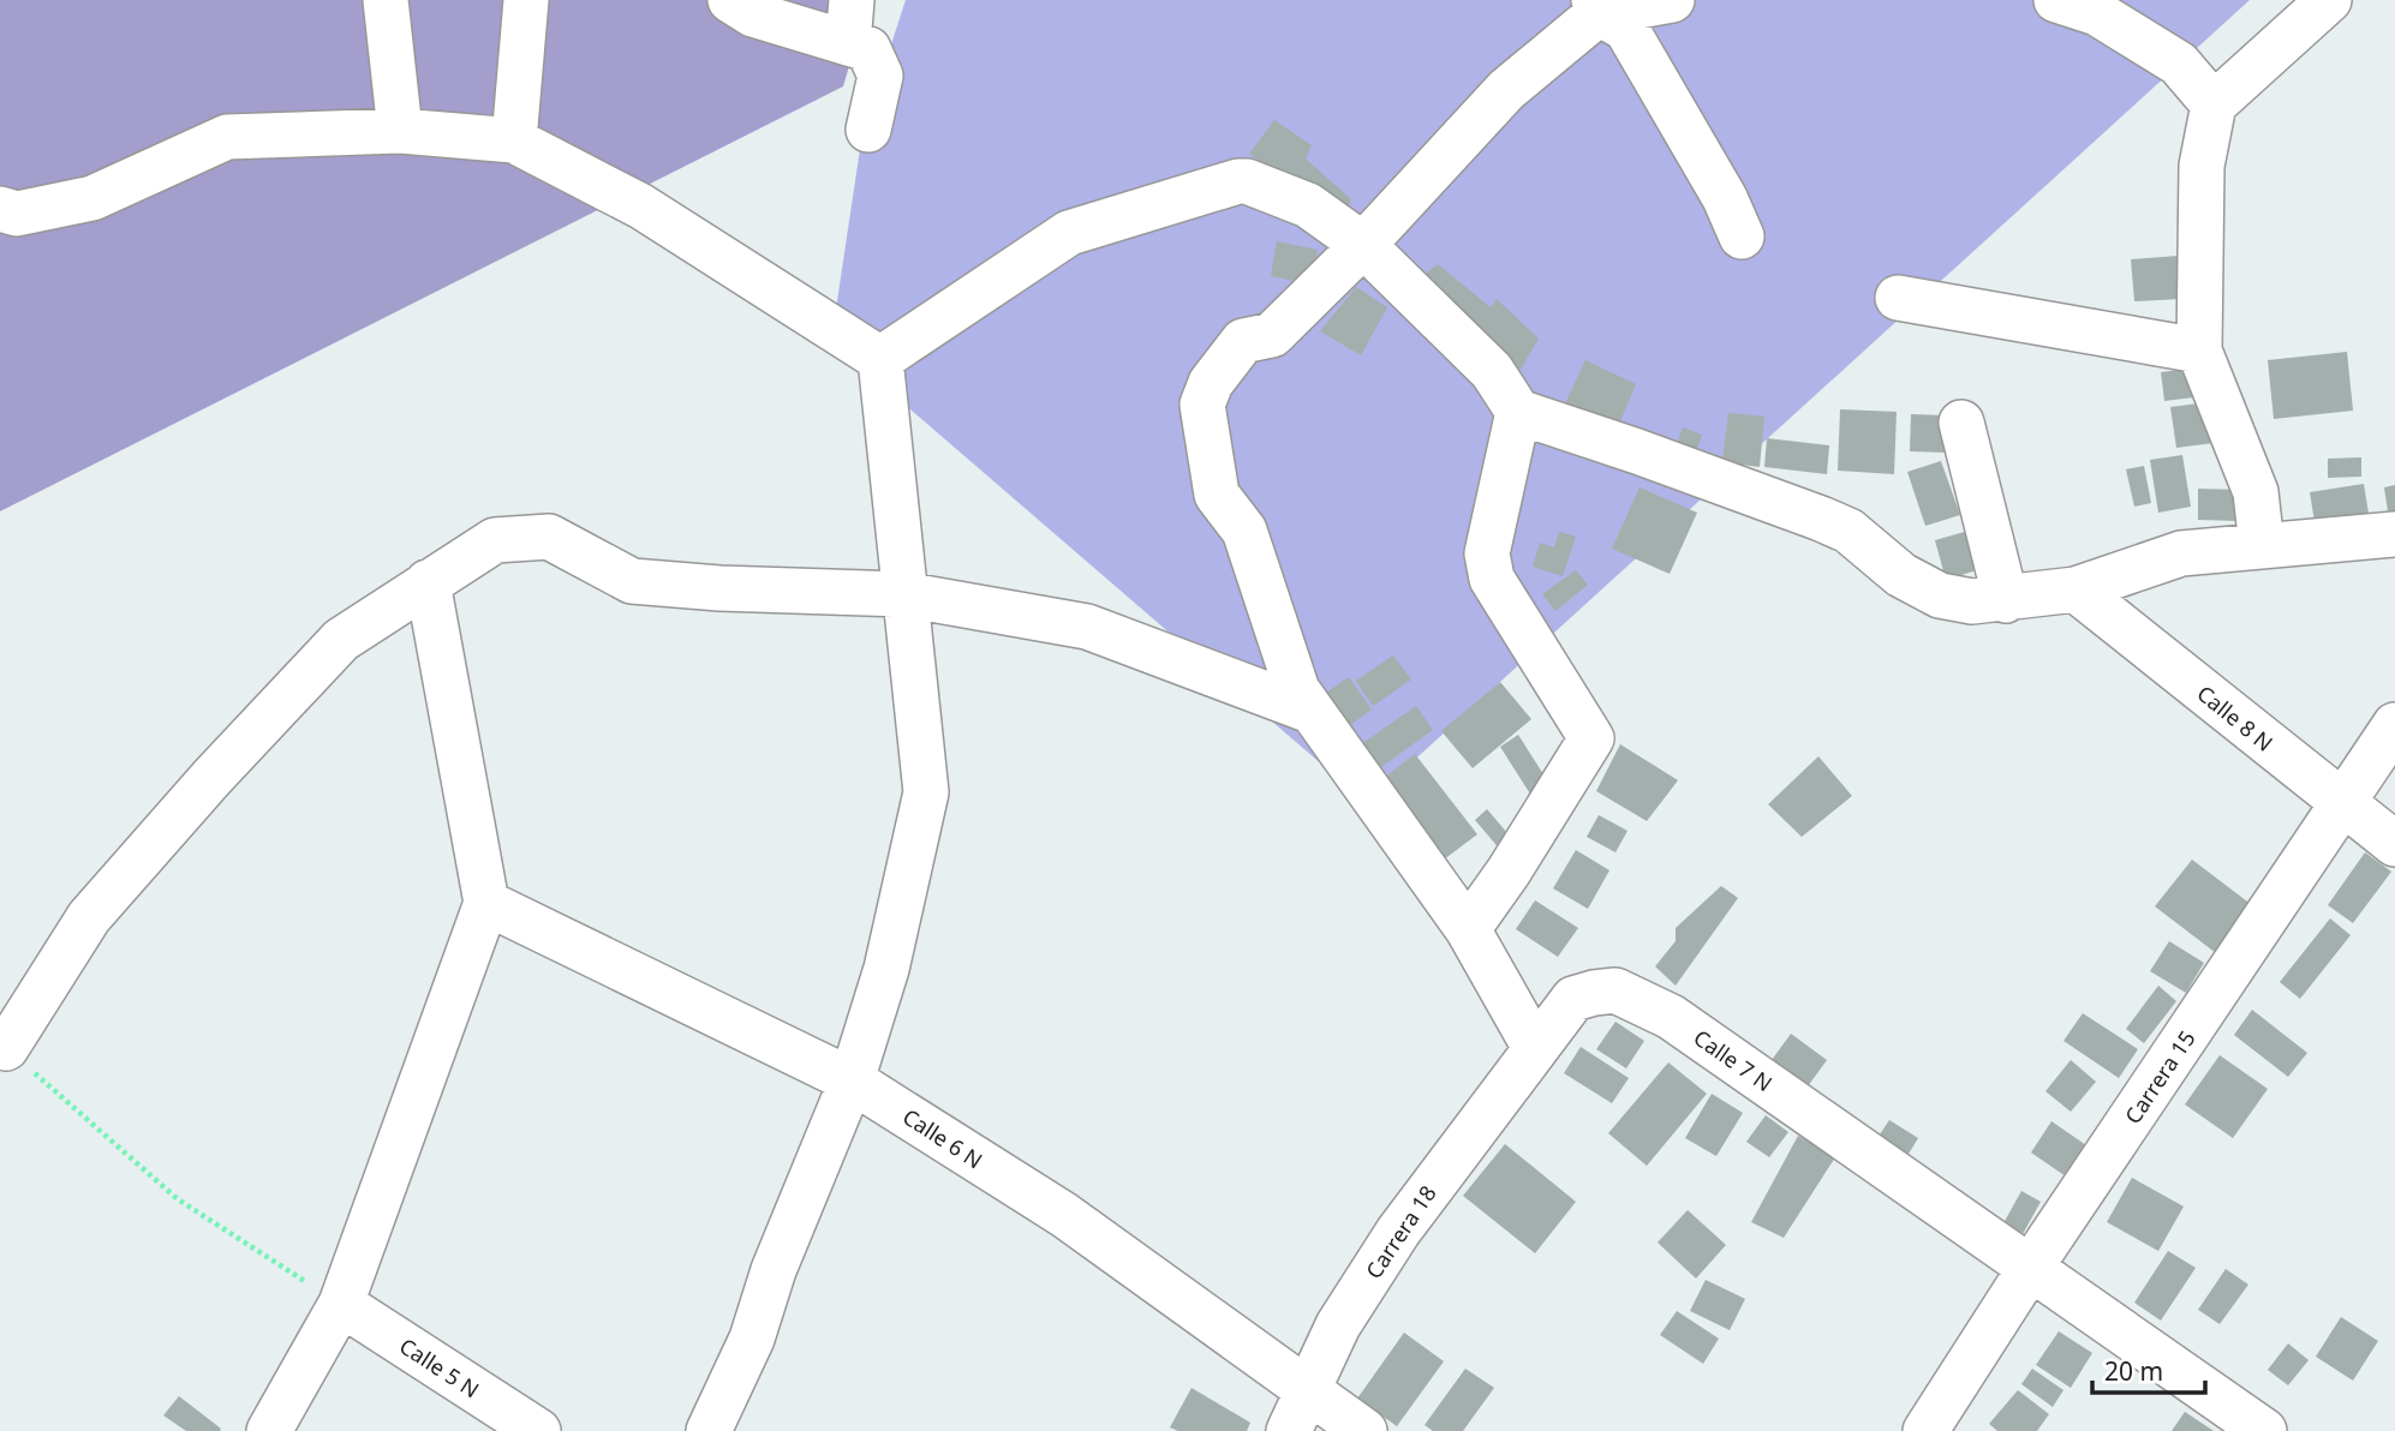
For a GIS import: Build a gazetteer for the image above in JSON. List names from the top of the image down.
{
  "streets": {
    "street": [
      "Calle 8 N",
      "Calle 7 N",
      "Carrera 15",
      "Calle 6 N",
      "Carrera 18",
      "Calle 5 N"
    ]
  },
  "crossings": [
    ["Calle 8 N", "Carrera 15"],
    ["Calle 7 N", "Carrera 15"],
    ["Calle 7 N", "Carrera 18"],
    ["Calle 6 N", "Carrera 18"]
  ],
  "scale_bar": "20 m"
}
